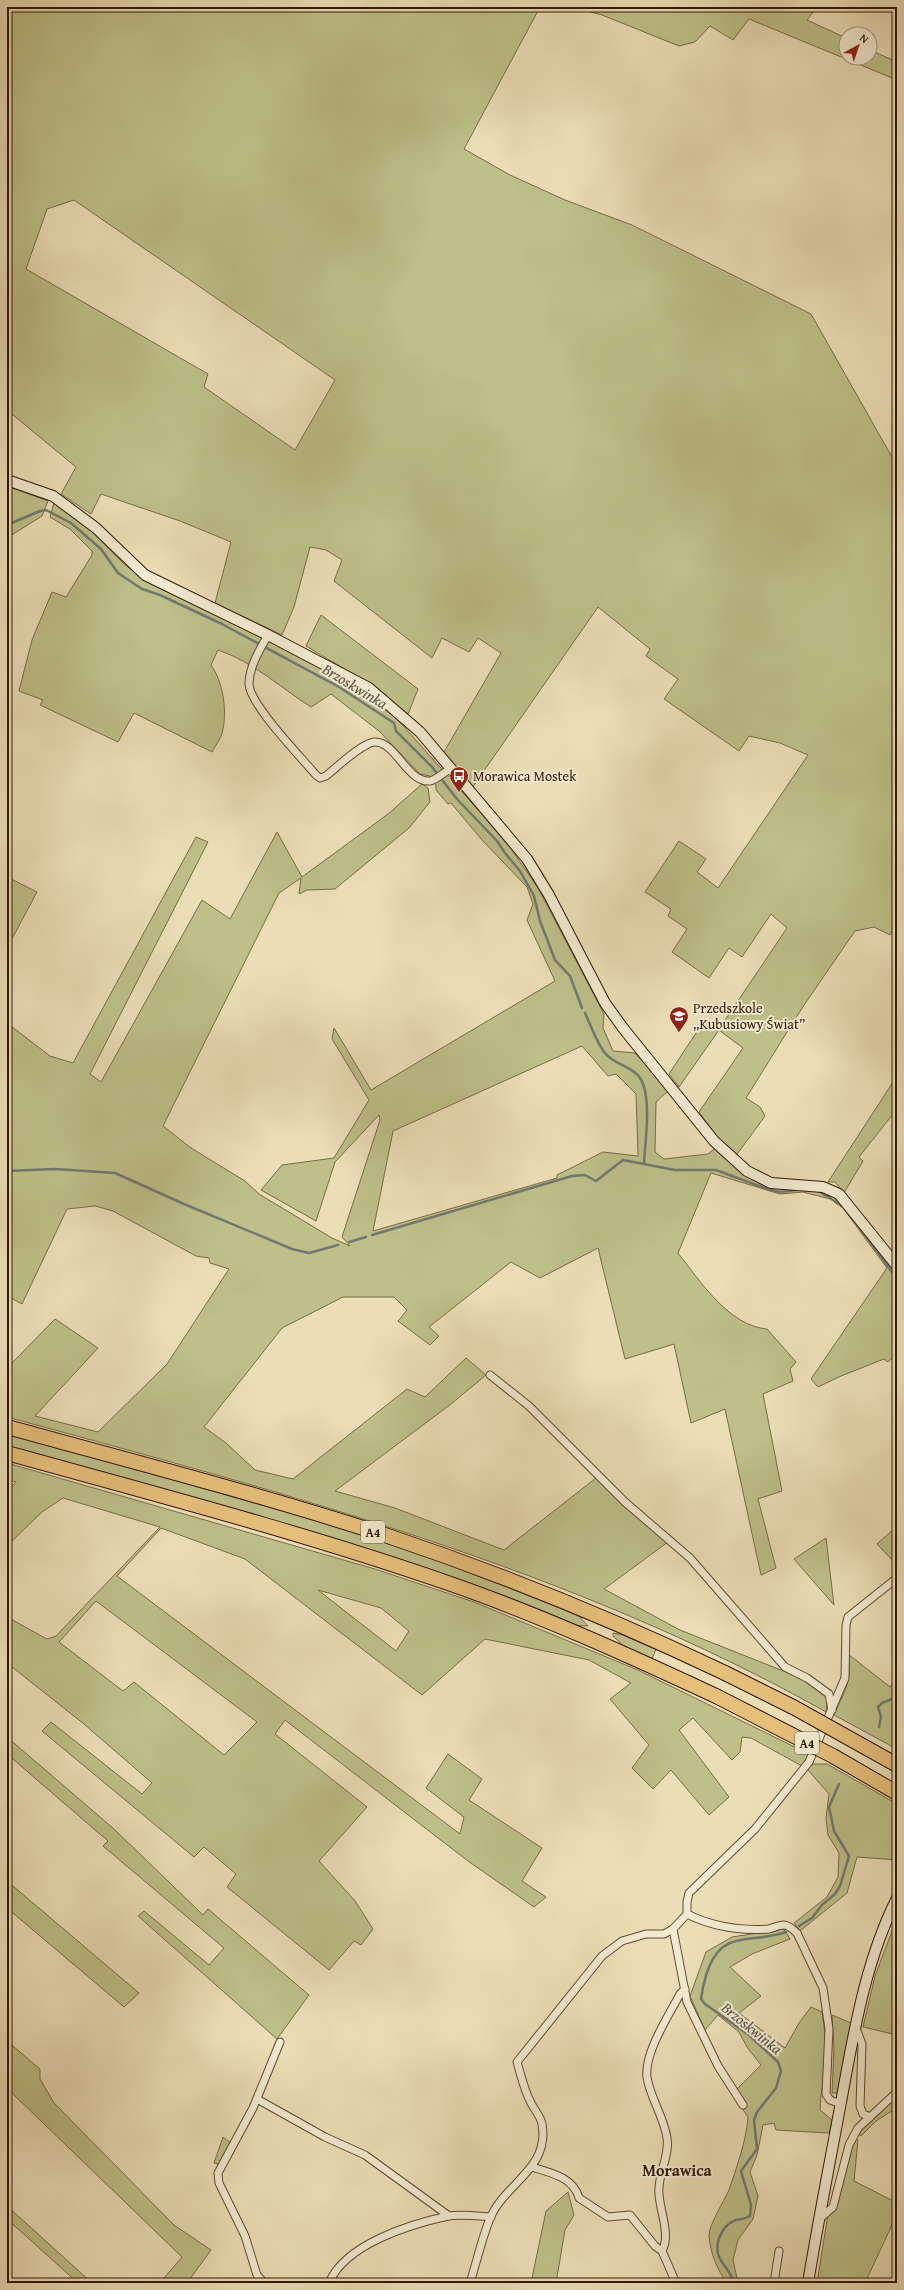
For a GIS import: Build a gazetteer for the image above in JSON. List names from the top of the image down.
{
  "streets": {
    "highway": ["A4"]
  },
  "districts": ["Morawica"],
  "water": ["Brzoskwinka"],
  "places": {
    "bus stop": ["Morawica Mostek"],
    "school or university": ["Przedszkole „Kubusiowy Świat”"]
  },
  "north": "top right"
}
